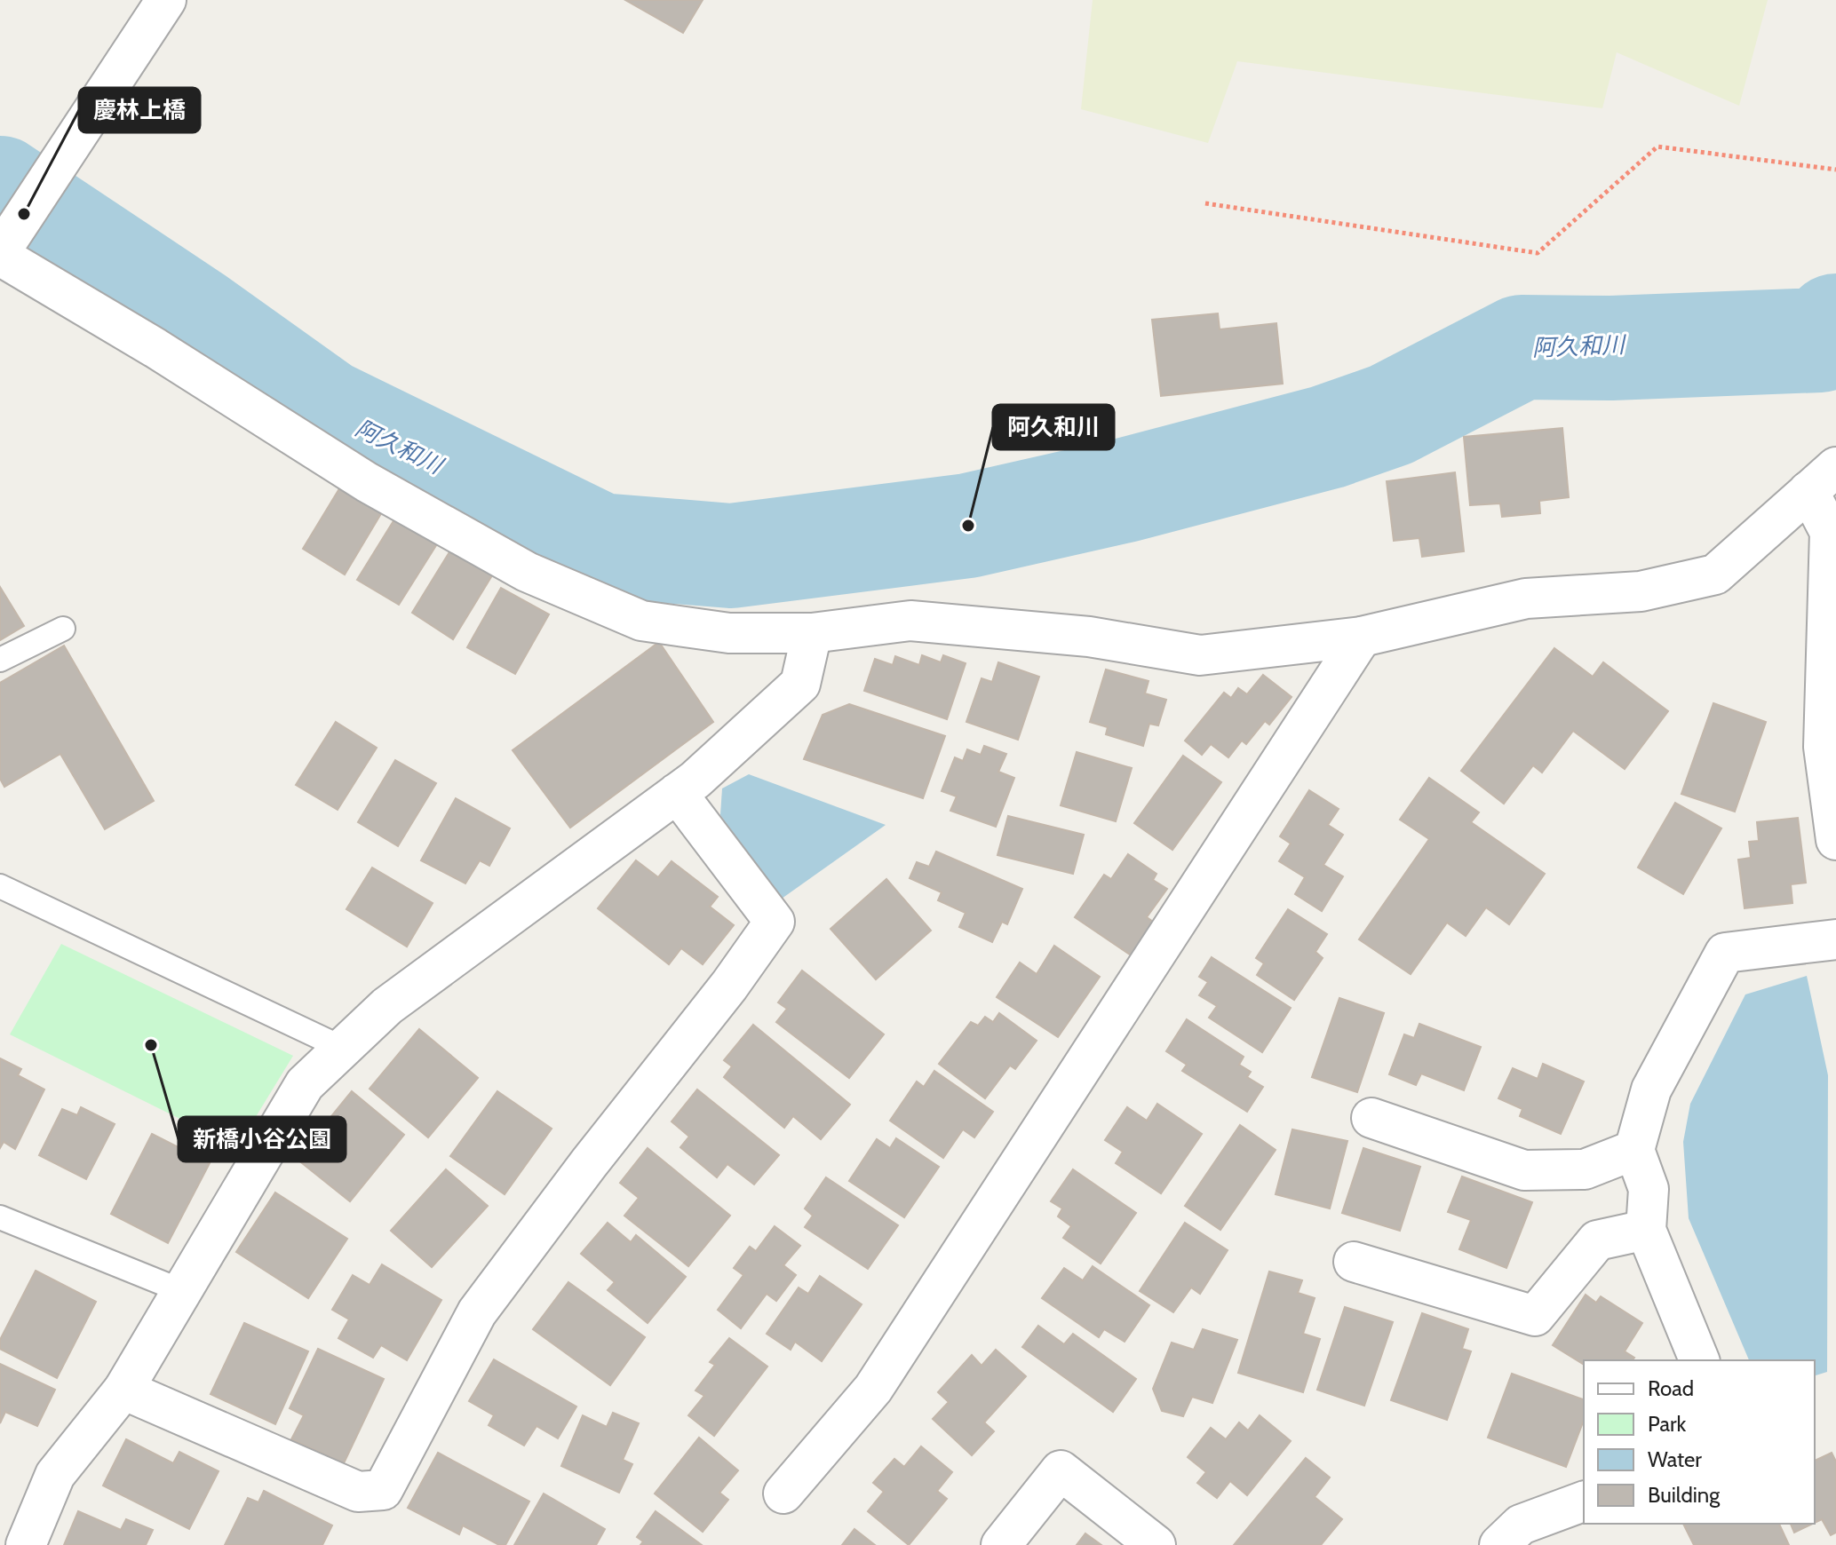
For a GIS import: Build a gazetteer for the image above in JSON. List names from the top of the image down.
{
  "water": ["阿久和川"],
  "places": ["慶林上橋", "阿久和川", "新橋小谷公園"],
  "legend": [
    "Road",
    "Park",
    "Water",
    "Building"
  ]
}
